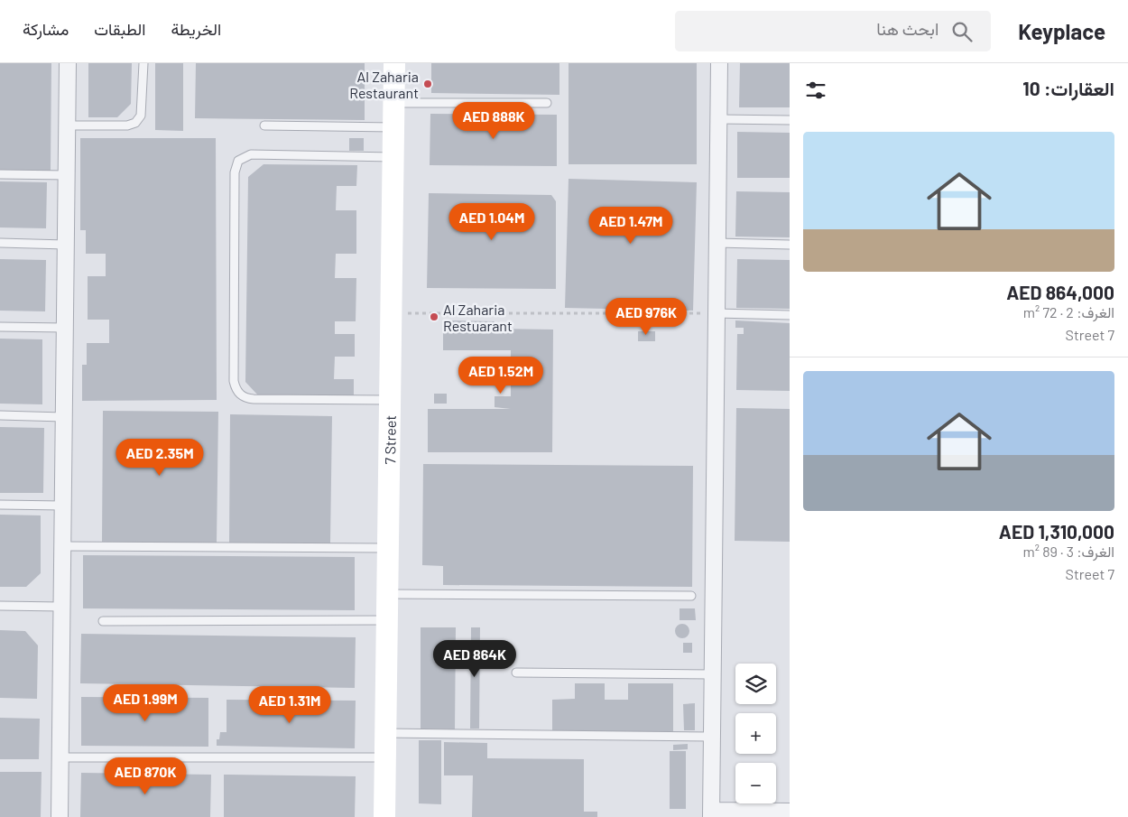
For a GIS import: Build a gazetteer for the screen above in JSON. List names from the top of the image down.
{
  "streets": {
    "street": ["7 Street"]
  },
  "places": ["Al Zaharia Restaurant", "Al Zaharia Restuarant"],
  "page": {
    "header": "Keyplace",
    "search": "ابحث هنا",
    "nav": ["الخريطة", "الطبقات", "مشاركة"],
    "heading": "العقارات: 10",
    "price": [
      "AED 888K",
      "AED 1.04M",
      "AED 1.47M",
      "AED 976K",
      "AED 1.52M",
      "AED 2.35M",
      "AED 864K",
      "AED 1.99M",
      "AED 1.31M",
      "AED 870K"
    ],
    "list": [
      {
        "name": "AED 864,000",
        "note": "الغرف: 2 · 72 m² · 7 Street"
      },
      {
        "name": "AED 1,310,000",
        "note": "الغرف: 3 · 89 m² · 7 Street"
      }
    ],
    "map_buttons": ["+", "−"]
  }
}
